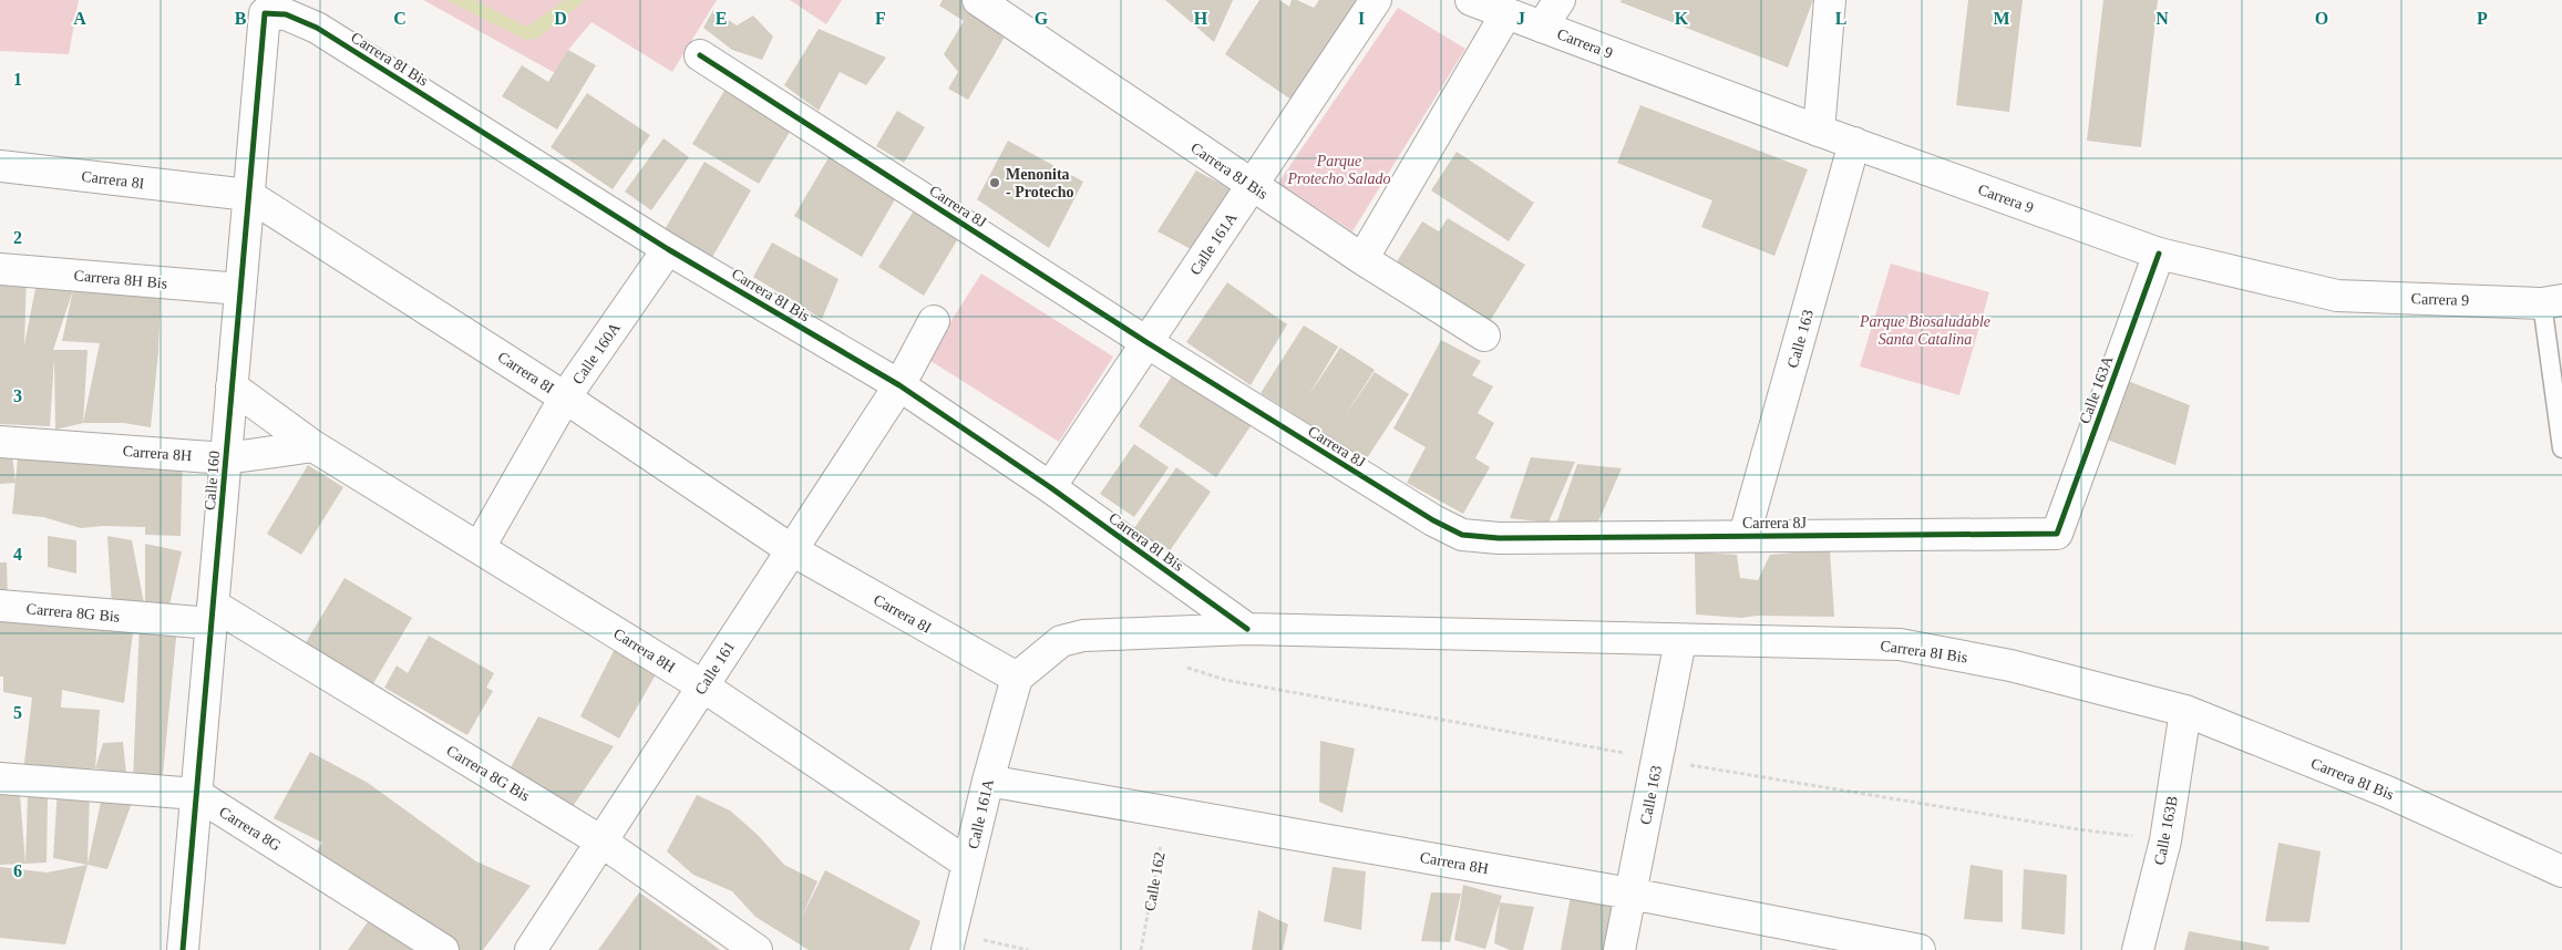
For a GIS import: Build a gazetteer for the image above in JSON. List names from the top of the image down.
{
  "streets": {
    "street": [
      "Carrera 9",
      "Carrera 8I Bis",
      "Carrera 8J Bis",
      "Carrera 8I",
      "Carrera 8J",
      "Calle 161A",
      "Carrera 8H Bis",
      "Calle 163",
      "Calle 160A",
      "Calle 163A",
      "Carrera 8H",
      "Calle 160",
      "Carrera 8G Bis",
      "Calle 161",
      "Carrera 8G",
      "Calle 163B"
    ],
    "path": ["Calle 162"]
  },
  "crossings": [
    ["Carrera 9", "Calle 163"],
    ["Carrera 9", "Calle 163A"],
    ["Carrera 8I Bis", "Carrera 8I"],
    ["Carrera 8I Bis", "Calle 161A"],
    ["Carrera 8I Bis", "Calle 163"],
    ["Carrera 8I Bis", "Calle 160A"],
    ["Carrera 8I Bis", "Calle 160"],
    ["Carrera 8I Bis", "Calle 161"],
    ["Carrera 8I Bis", "Calle 163B"],
    ["Carrera 8J Bis", "Calle 161A"],
    ["Carrera 8I", "Calle 161A"],
    ["Carrera 8I", "Calle 160A"],
    ["Carrera 8I", "Calle 160"],
    ["Carrera 8I", "Calle 161"],
    ["Carrera 8J", "Calle 161A"],
    ["Carrera 8J", "Calle 163"],
    ["Carrera 8J", "Calle 163A"],
    ["Calle 161A", "Carrera 8H"],
    ["Carrera 8H Bis", "Calle 160"],
    ["Calle 163", "Carrera 8H"],
    ["Calle 160A", "Carrera 8H"],
    ["Carrera 8H", "Calle 160"],
    ["Carrera 8H", "Calle 161"],
    ["Carrera 8H", "Calle 162"],
    ["Calle 160", "Carrera 8G Bis"],
    ["Calle 160", "Carrera 8G"],
    ["Carrera 8G Bis", "Calle 161"]
  ],
  "parks": ["Parque Protecho Salado", "Parque Biosaludable Santa Catalina"],
  "places": ["Menonita - Protecho"],
  "grid": {
    "columns": [
      "A",
      "B",
      "C",
      "D",
      "E",
      "F",
      "G",
      "H",
      "I",
      "J",
      "K",
      "L",
      "M",
      "N",
      "O",
      "P"
    ],
    "rows": [
      "1",
      "2",
      "3",
      "4",
      "5",
      "6"
    ]
  }
}
